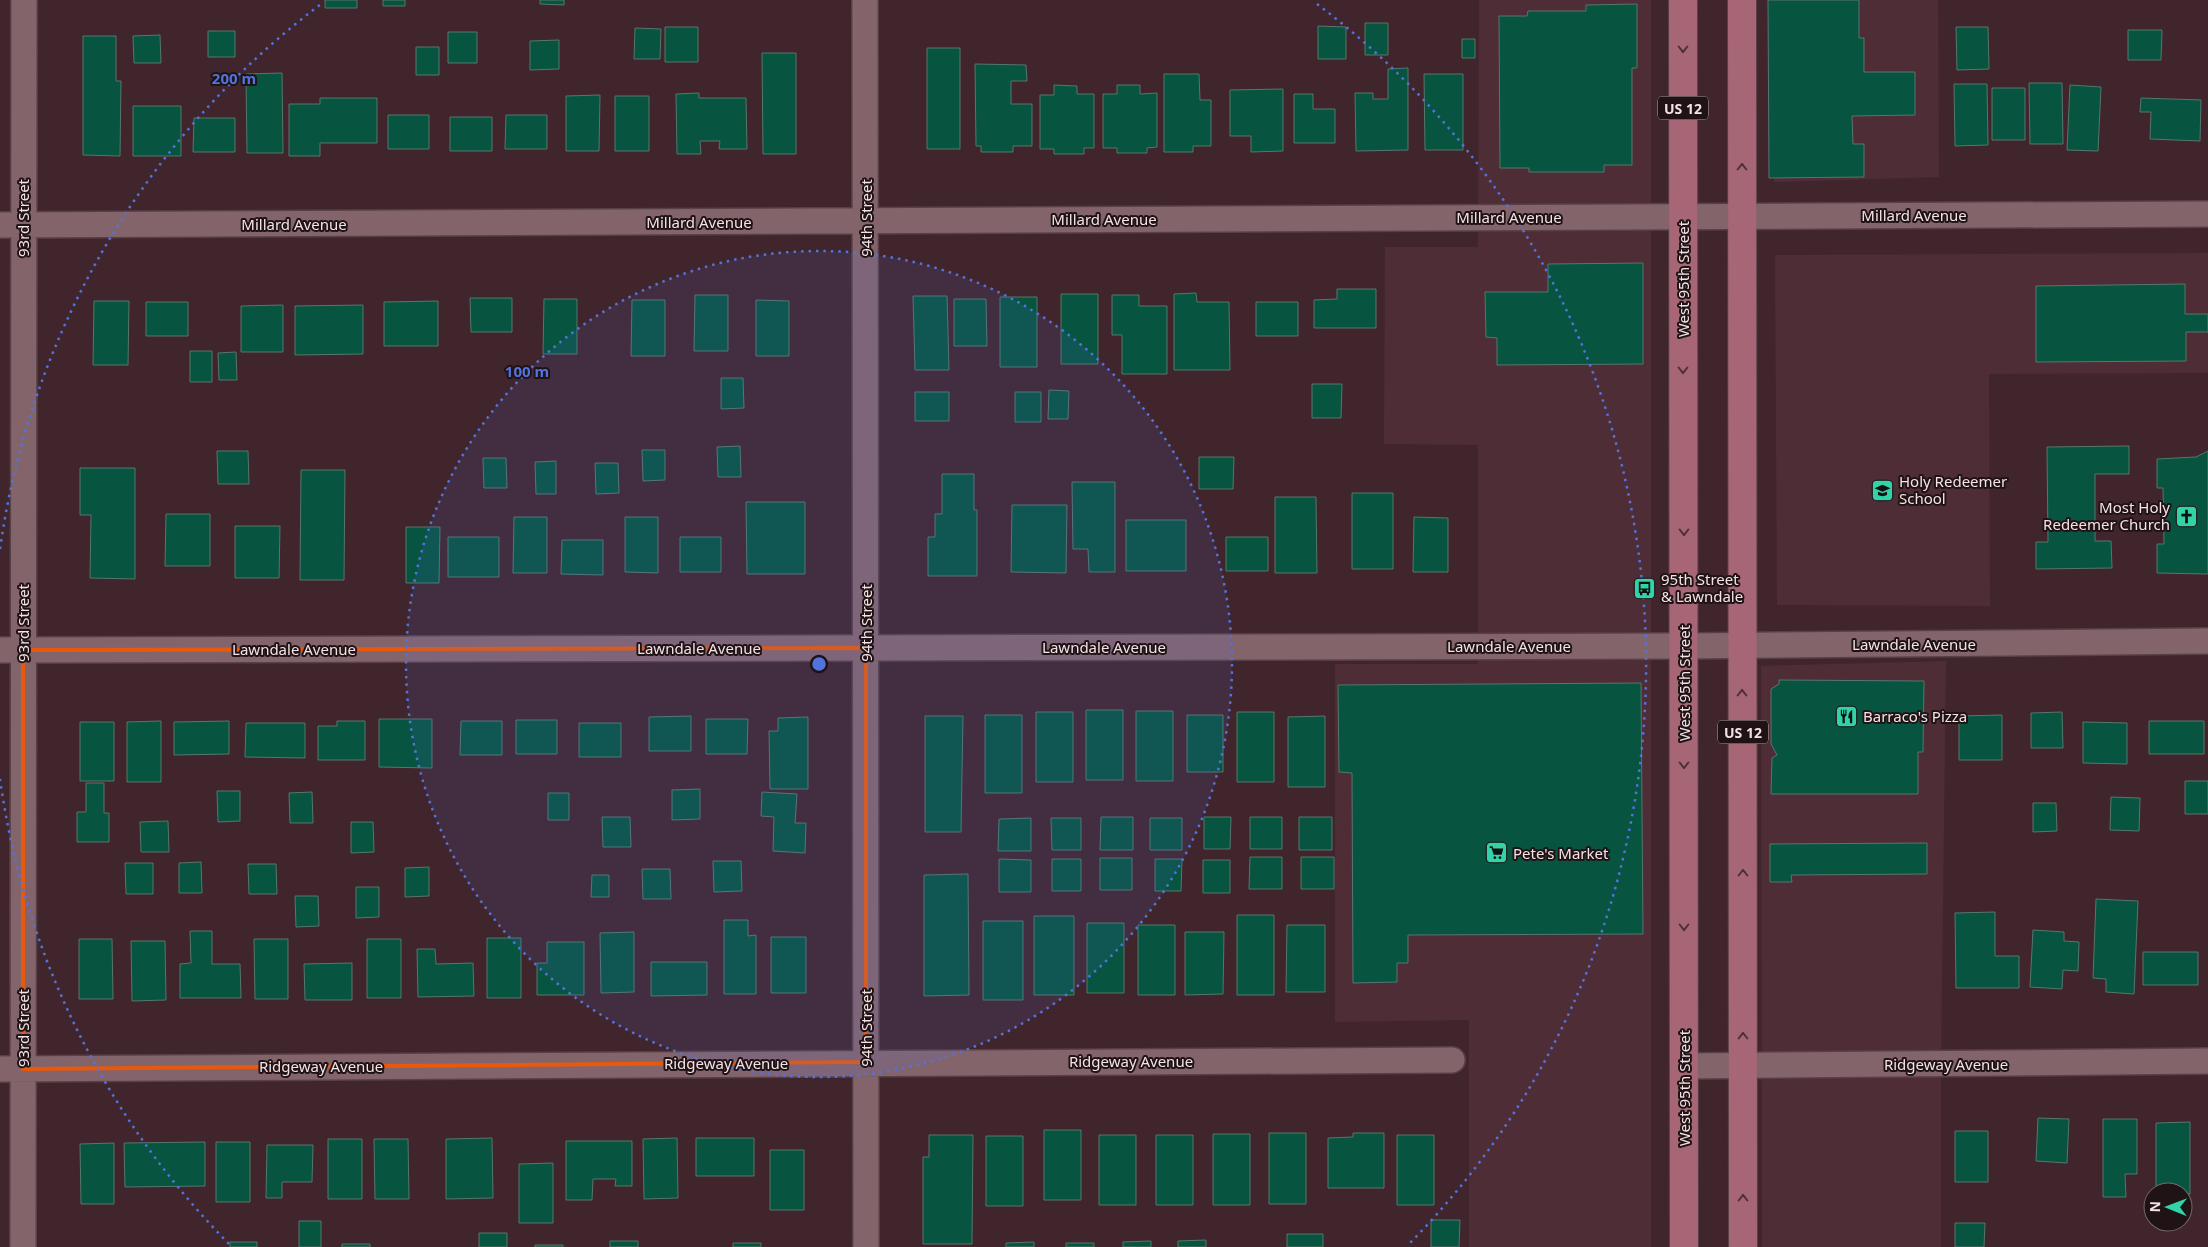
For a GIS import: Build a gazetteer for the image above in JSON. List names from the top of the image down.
{
  "streets": {
    "main road": ["US 12", "West 95th Street"],
    "street": [
      "Millard Avenue",
      "93rd Street",
      "94th Street",
      "Lawndale Avenue",
      "Ridgeway Avenue"
    ]
  },
  "crossings": [
    ["US 12", "Millard Avenue"],
    ["US 12", "Lawndale Avenue"],
    ["US 12", "Ridgeway Avenue"],
    ["Millard Avenue", "93rd Street"],
    ["Millard Avenue", "94th Street"],
    ["Millard Avenue", "West 95th Street"],
    ["93rd Street", "Lawndale Avenue"],
    ["93rd Street", "Ridgeway Avenue"],
    ["94th Street", "Lawndale Avenue"],
    ["94th Street", "Ridgeway Avenue"],
    ["West 95th Street", "Lawndale Avenue"],
    ["West 95th Street", "Ridgeway Avenue"]
  ],
  "places": {
    "school or university": ["Holy Redeemer School"],
    "church": ["Most Holy Redeemer Church"],
    "bus stop": ["95th Street & Lawndale"],
    "restaurant": ["Barraco's Pizza"],
    "supermarket": ["Pete's Market"]
  },
  "north": "left",
  "rings": ["200 m", "100 m"]
}
